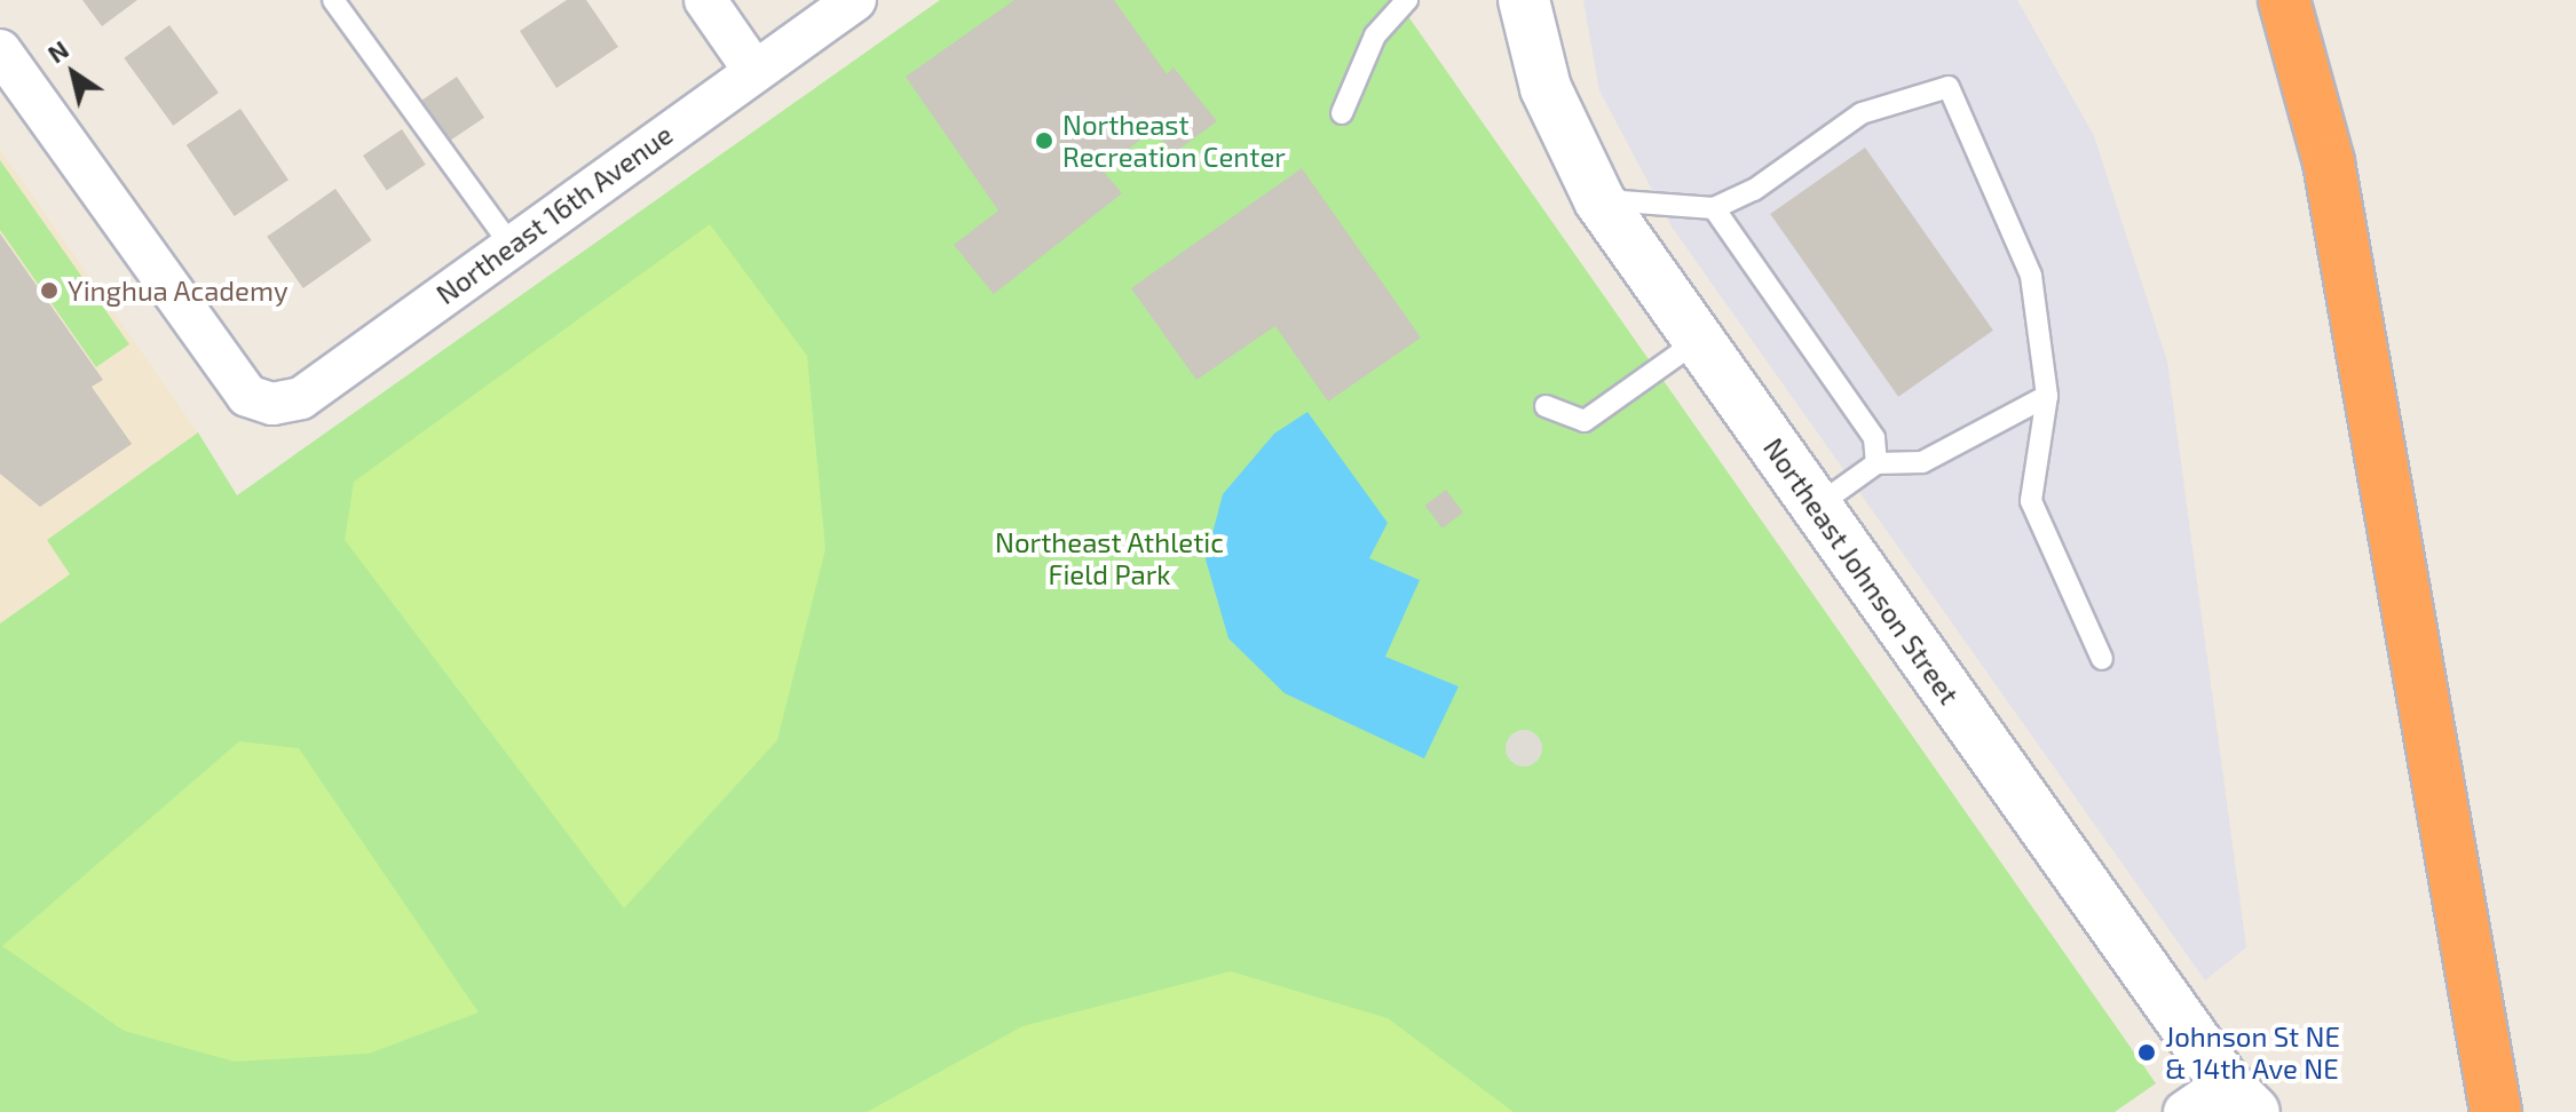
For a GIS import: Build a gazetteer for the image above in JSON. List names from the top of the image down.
{
  "streets": {
    "street": ["Northeast 16th Avenue", "Northeast Johnson Street"]
  },
  "parks": ["Northeast Athletic Field Park"],
  "places": ["Northeast Recreation Center", "Yinghua Academy", "Johnson St NE & 14th Ave NE"],
  "north": "top left"
}
